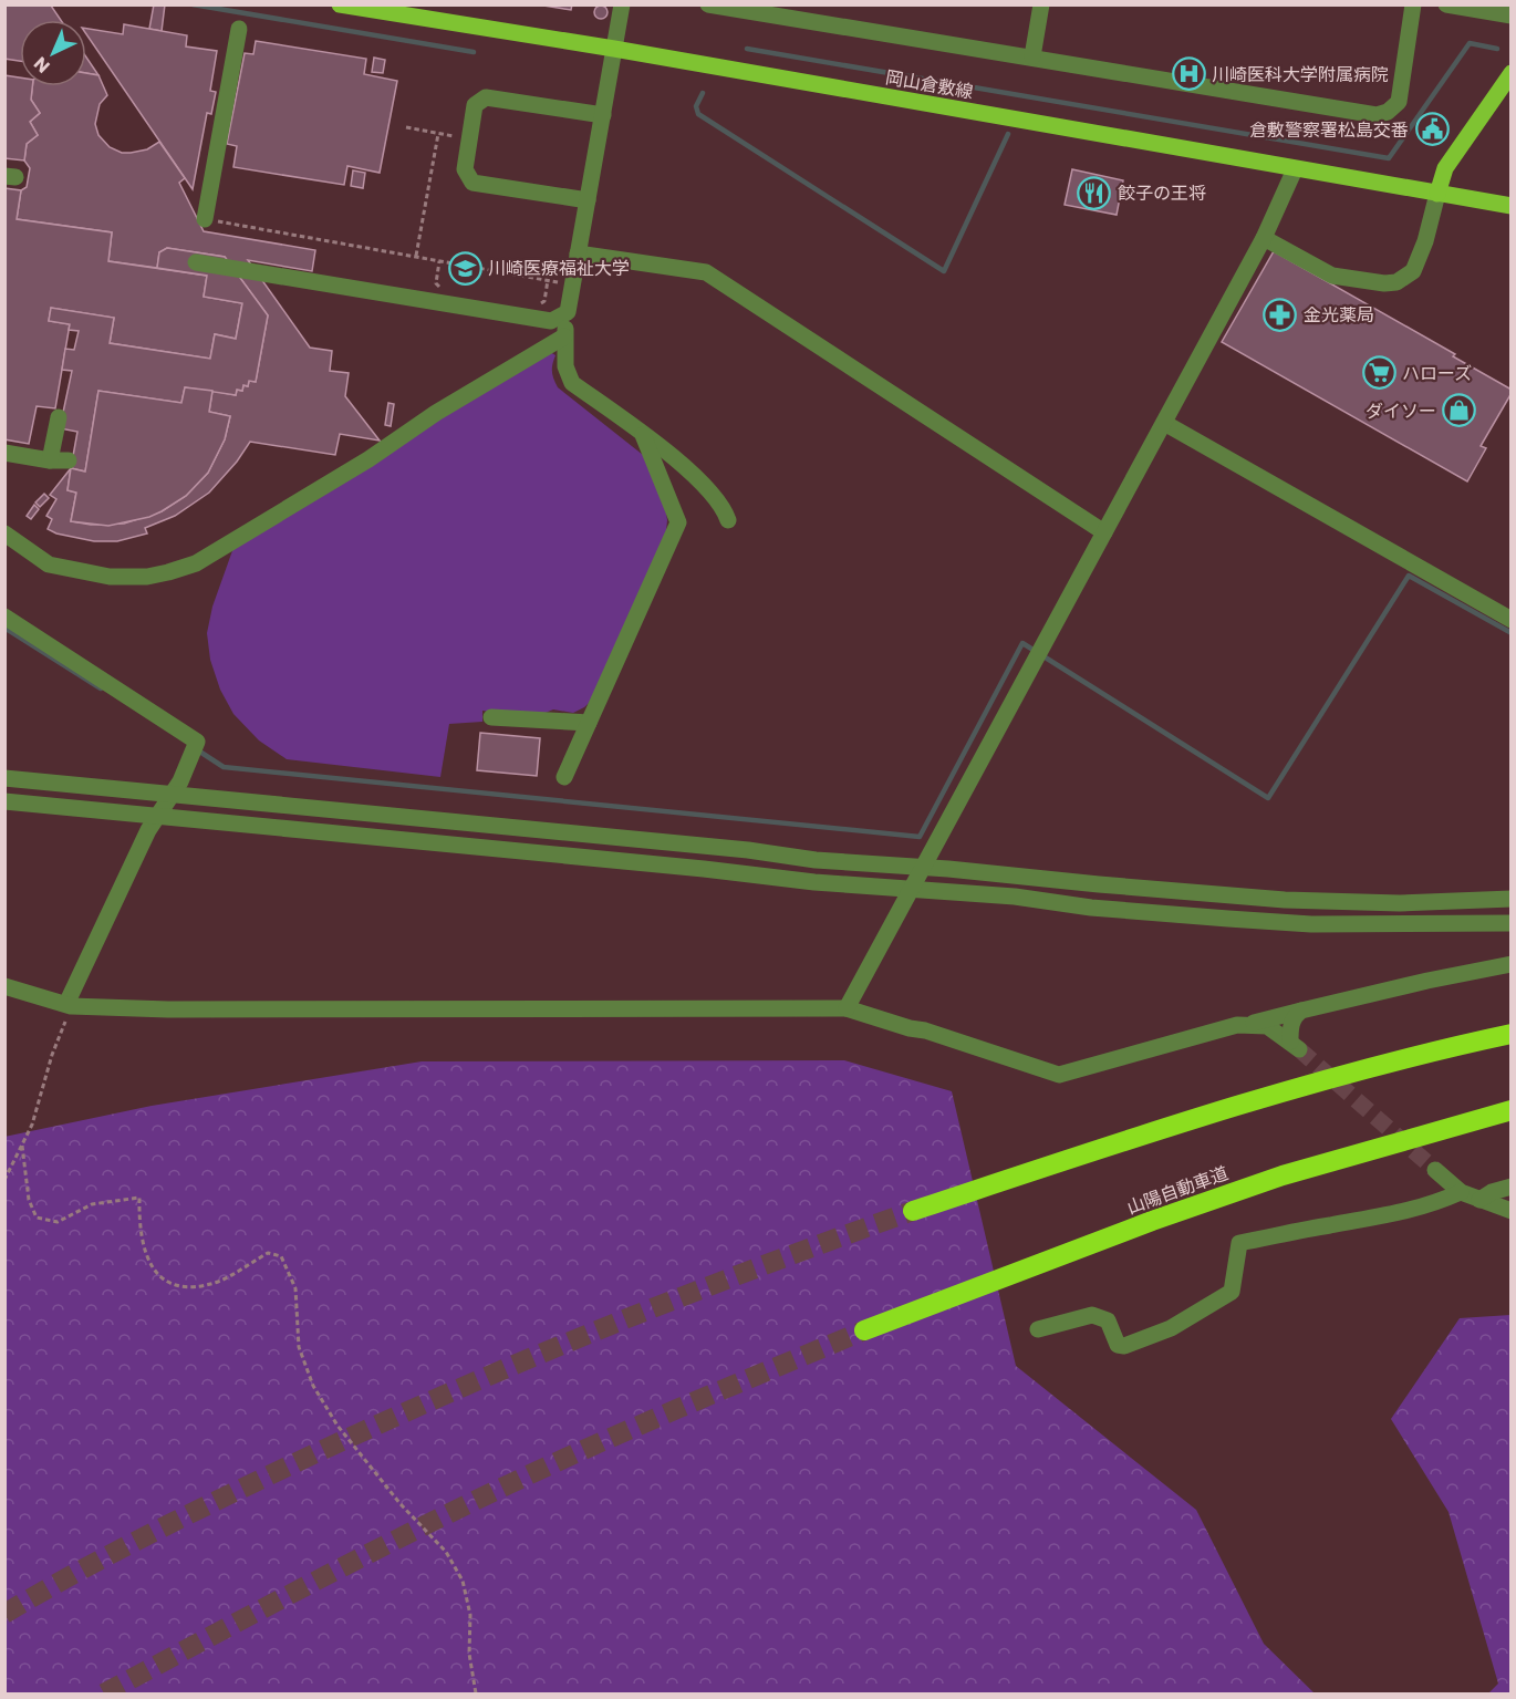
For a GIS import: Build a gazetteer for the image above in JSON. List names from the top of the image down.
{
  "streets": {
    "highway": ["山陽自動車道"],
    "main road": ["岡山倉敷線"]
  },
  "places": {
    "hospital": ["川崎医科大学附属病院"],
    "public building": ["倉敷警察署松島交番"],
    "restaurant": ["餃子の王将"],
    "school or university": ["川崎医療福祉大学"],
    "pharmacy": ["金光薬局"],
    "supermarket": ["ハローズ"],
    "shop": ["ダイソー"]
  },
  "north": "bottom left"
}
